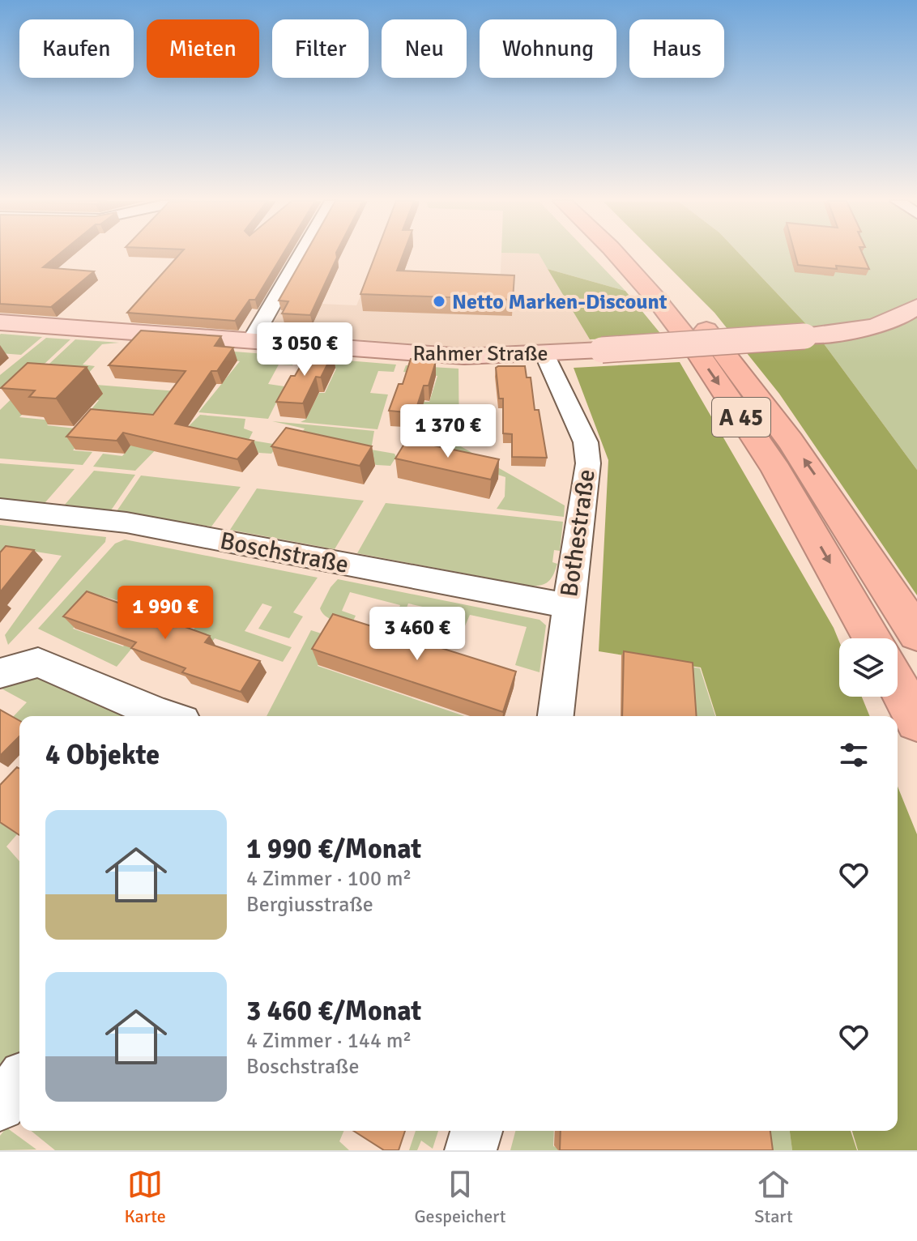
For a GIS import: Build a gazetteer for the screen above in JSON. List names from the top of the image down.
{
  "streets": {
    "highway": ["A 45"],
    "main road": ["Rahmer Straße"],
    "street": ["Bothestraße", "Boschstraße"]
  },
  "crossings": [
    ["Rahmer Straße", "Bothestraße"],
    ["Bothestraße", "Boschstraße"]
  ],
  "places": ["Netto Marken-Discount"],
  "page": {
    "chip": [
      "Kaufen",
      "Mieten",
      "Filter",
      "Neu",
      "Wohnung",
      "Haus"
    ],
    "price": [
      "3 050 €",
      "1 370 €",
      "1 990 €",
      "3 460 €"
    ],
    "heading": "4 Objekte",
    "list": [
      {
        "name": "1 990 €/Monat",
        "note": "4 Zimmer · 100 m² · Bergiusstraße"
      },
      {
        "name": "3 460 €/Monat",
        "note": "4 Zimmer · 144 m² · Boschstraße"
      }
    ],
    "tabs": ["Karte", "Gespeichert", "Start"]
  }
}
